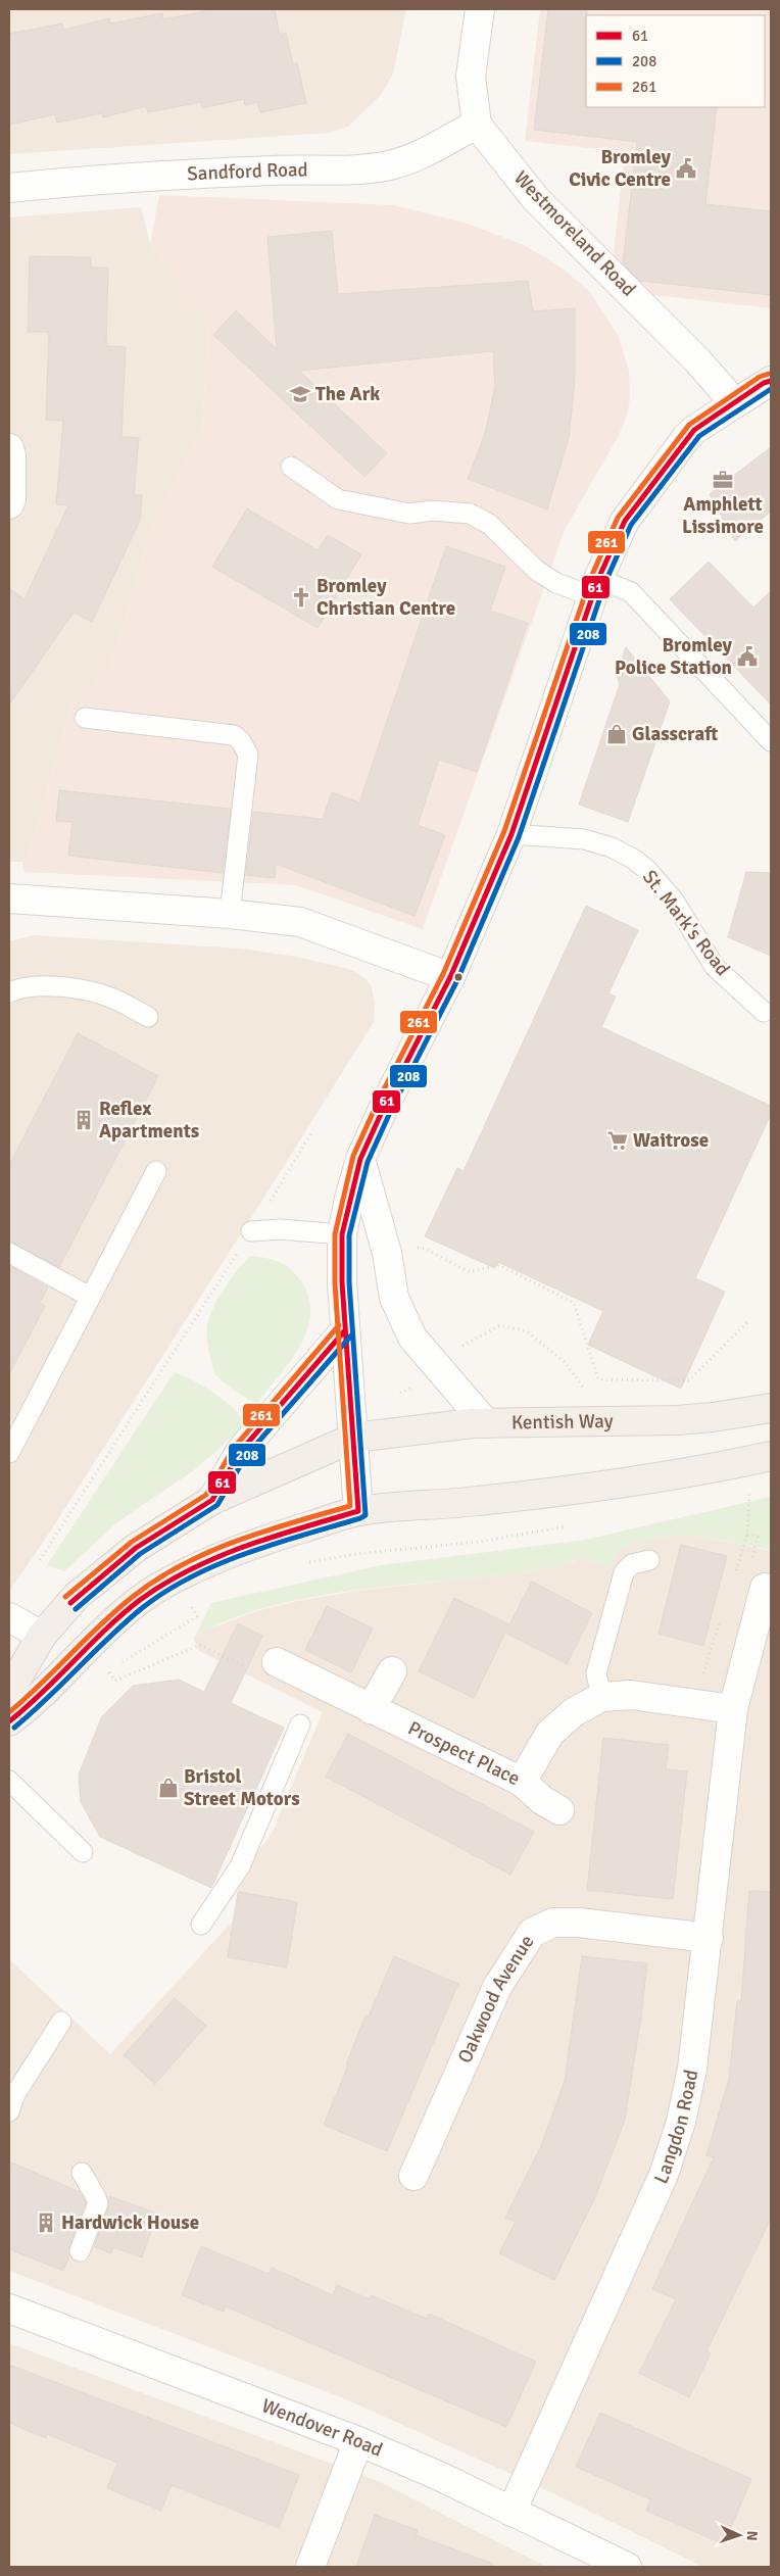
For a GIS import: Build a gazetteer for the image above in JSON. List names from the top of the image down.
{
  "streets": {
    "main road": ["Kentish Way"],
    "street": [
      "Sandford Road",
      "Westmoreland Road",
      "Prospect Place",
      "Oakwood Avenue",
      "Langdon Road",
      "Wendover Road"
    ],
    "lane": ["St. Mark's Road"]
  },
  "crossings": [
    ["Sandford Road", "Westmoreland Road"],
    ["Prospect Place", "Langdon Road"],
    ["Oakwood Avenue", "Langdon Road"],
    ["Langdon Road", "Wendover Road"]
  ],
  "places": {
    "public building": ["Bromley Civic Centre", "Bromley Police Station"],
    "school or university": ["The Ark"],
    "office": ["Amphlett Lissimore"],
    "church": ["Bromley Christian Centre"],
    "shop": ["Glasscraft", "Bristol Street Motors"],
    "building": ["Reflex Apartments", "Hardwick House"],
    "supermarket": ["Waitrose"]
  },
  "lines": ["transit line 261", "transit line 61", "transit line 208"],
  "legend": ["61", "208", "261"],
  "north": "right"
}
